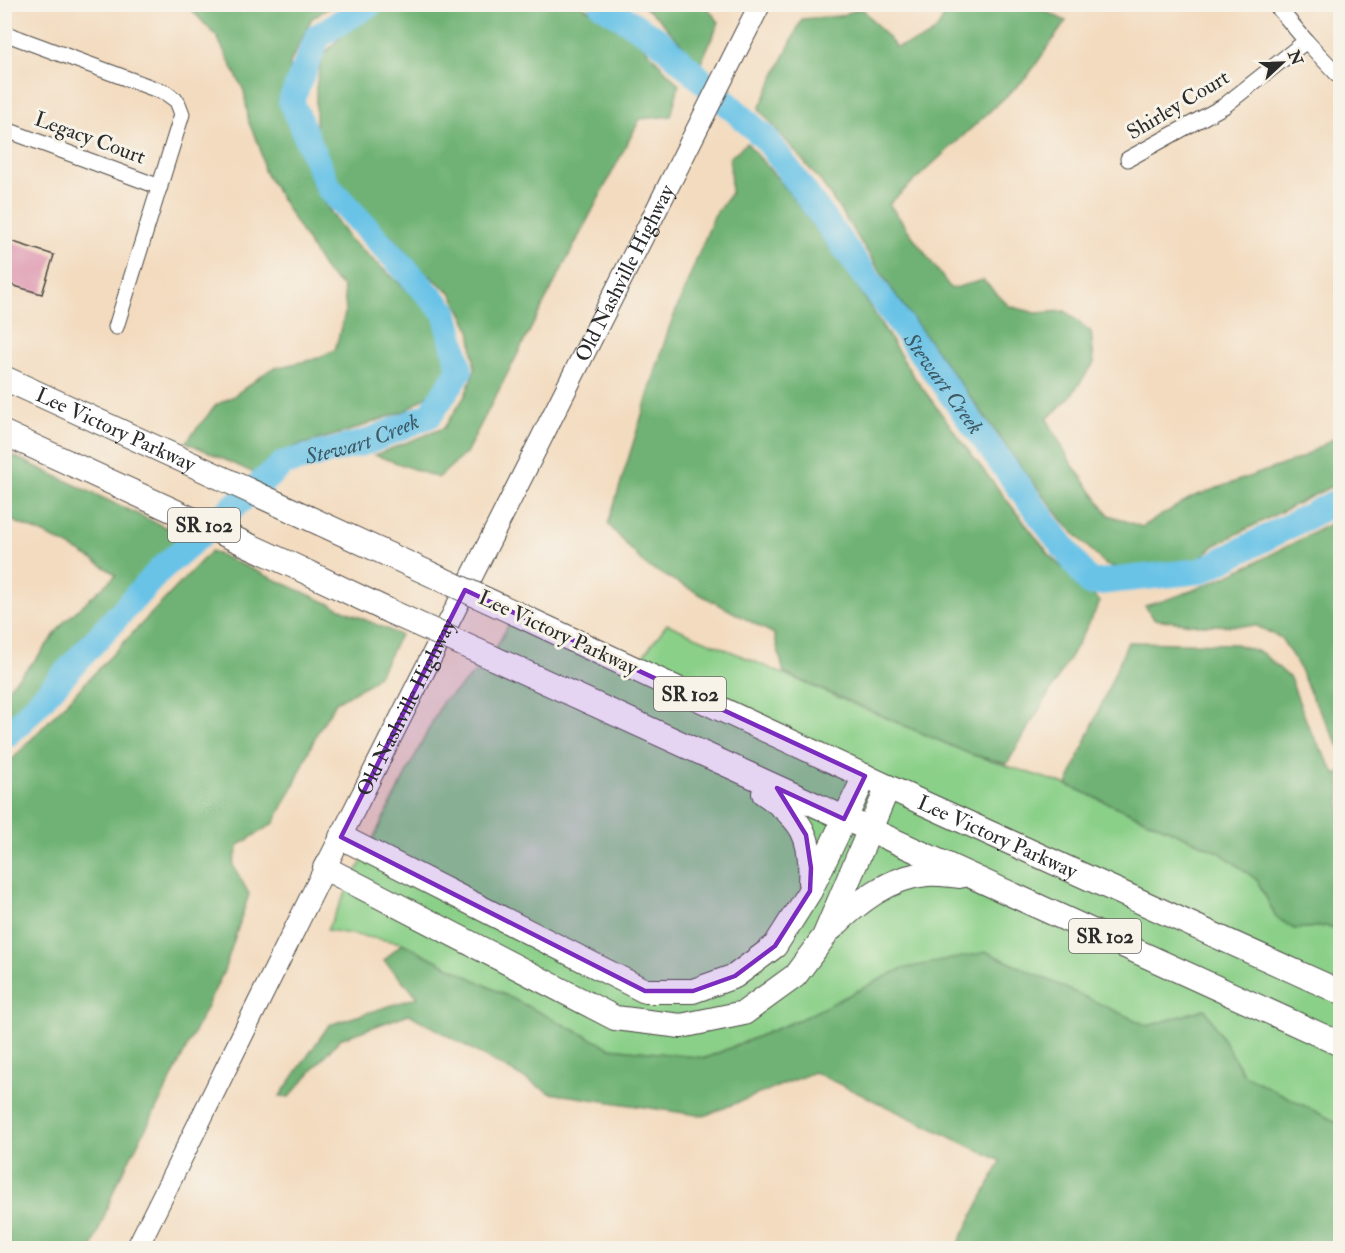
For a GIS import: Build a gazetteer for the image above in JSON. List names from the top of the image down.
{
  "streets": {
    "main road": ["Old Nashville Highway", "Lee Victory Parkway", "SR 102"],
    "street": ["Shirley Court", "Legacy Court"]
  },
  "water": ["Stewart Creek"],
  "north": "right"
}
